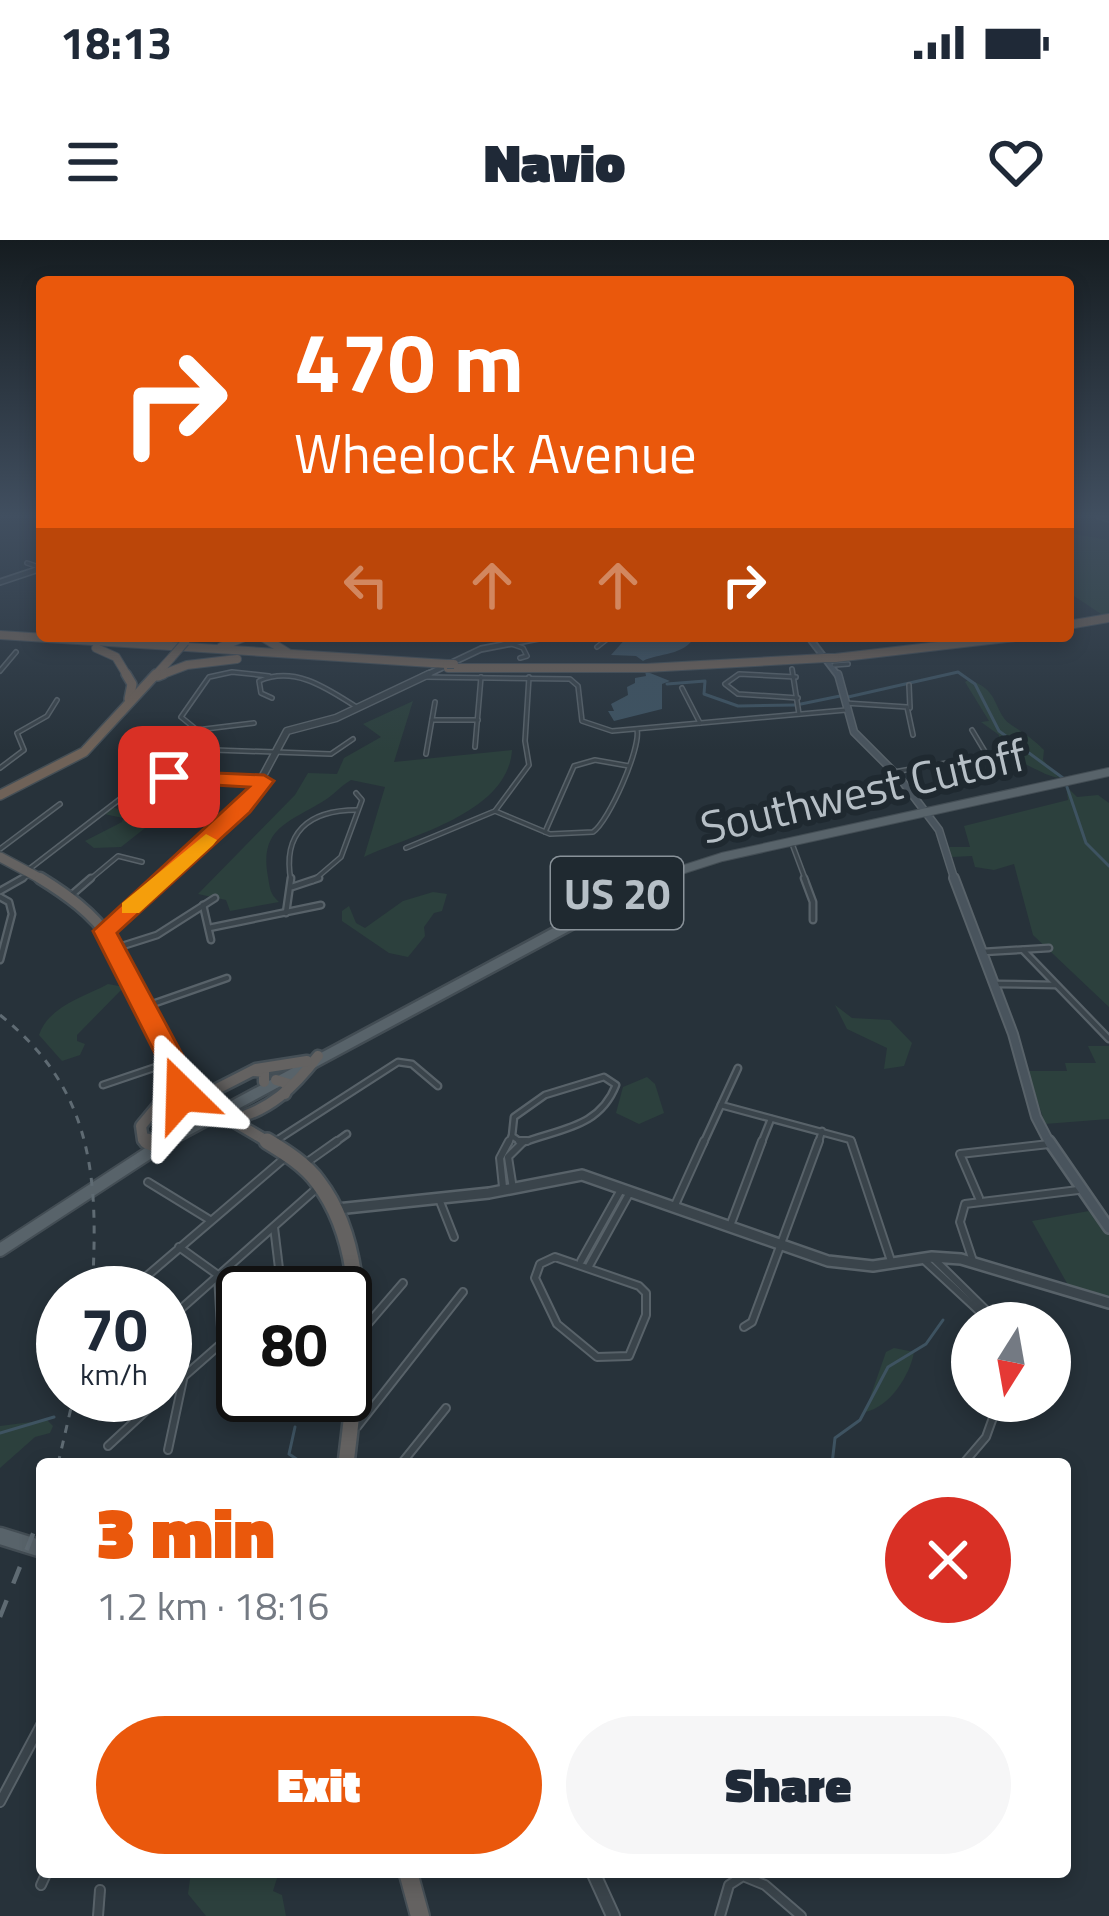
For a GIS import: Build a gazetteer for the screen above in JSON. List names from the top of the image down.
{
  "streets": {
    "main road": ["Southwest Cutoff", "US 20"]
  },
  "north": "bottom",
  "page": {
    "status": "18:13",
    "header": "Navio",
    "turn": ["470 m", "Wheelock Avenue"],
    "speed": "70 km/h",
    "limit": "80",
    "heading": ["3 min", "1.2 km · 18:16"],
    "buttons": ["Exit", "Share"]
  }
}
